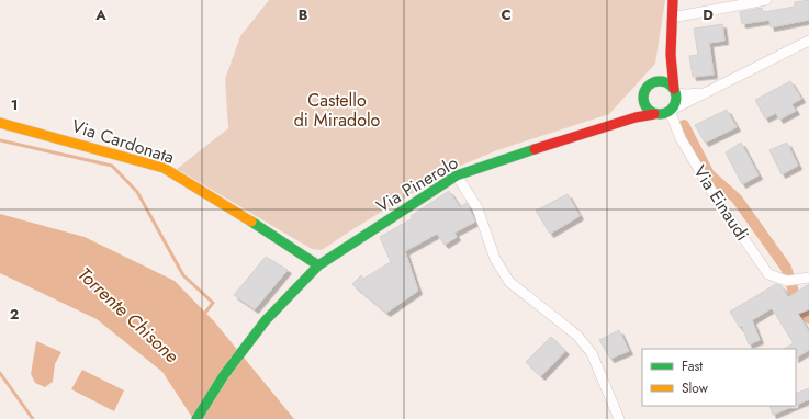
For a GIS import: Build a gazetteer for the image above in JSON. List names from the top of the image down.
{
  "streets": {
    "street": ["Via Cardonata", "Via Pinerolo", "Via Einaudi"]
  },
  "crossings": [
    ["Via Cardonata", "Via Pinerolo"],
    ["Via Pinerolo", "Via Einaudi"]
  ],
  "water": ["Torrente Chisone"],
  "parks": ["Castello di Miradolo"],
  "legend": ["Fast", "Slow"],
  "grid": {
    "columns": [
      "A",
      "B",
      "C",
      "D"
    ],
    "rows": ["1", "2"]
  }
}
